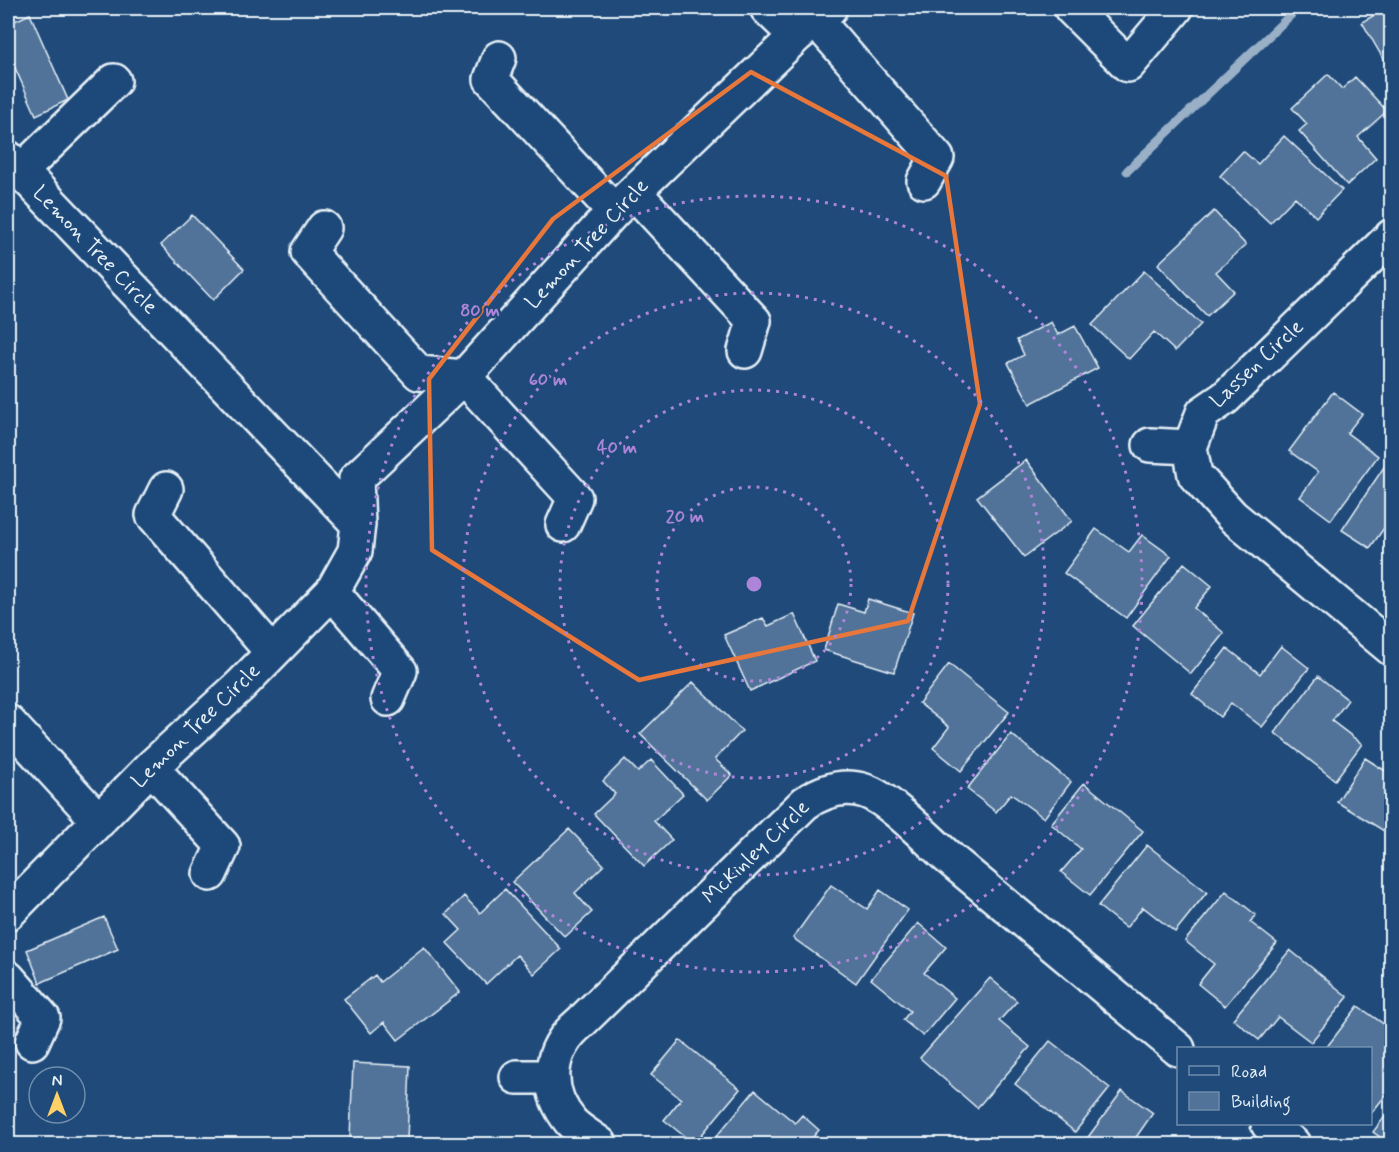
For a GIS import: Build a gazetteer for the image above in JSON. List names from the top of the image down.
{
  "streets": {
    "street": ["Lemon Tree Circle", "Lassen Circle", "McKinley Circle"]
  },
  "legend": ["Road", "Building"],
  "north": "top",
  "rings": [
    "80 m",
    "60 m",
    "40 m",
    "20 m"
  ]
}
